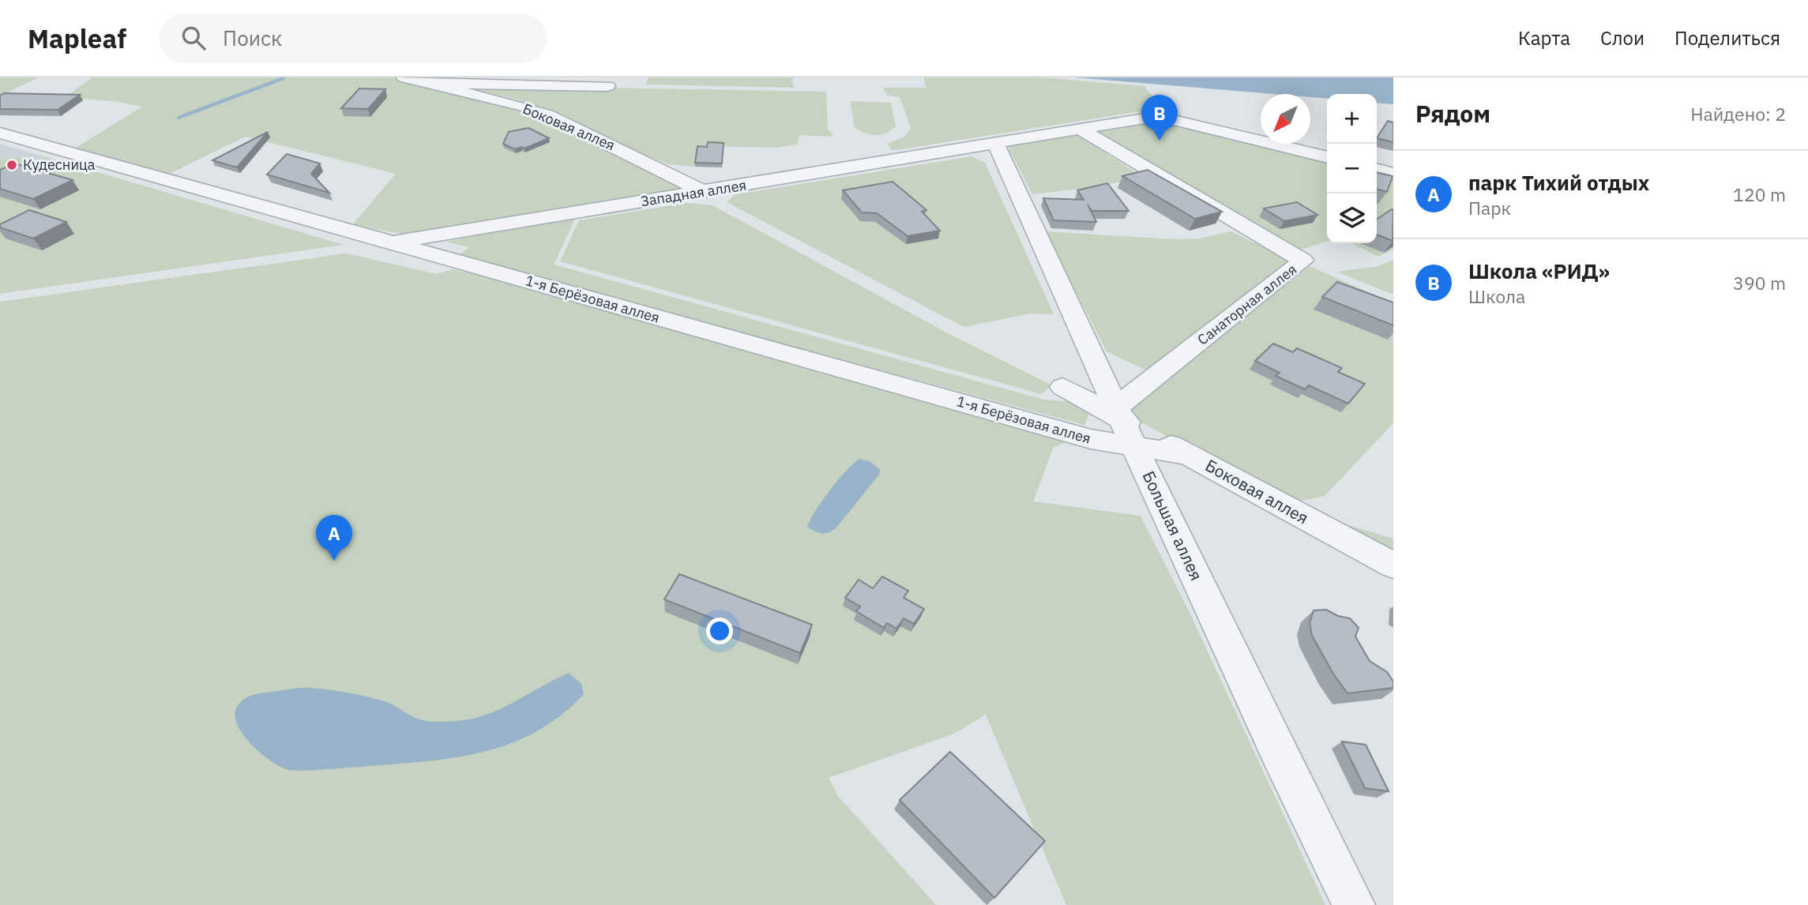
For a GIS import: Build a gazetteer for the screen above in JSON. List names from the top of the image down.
{
  "streets": {
    "street": [
      "Боковая аллея",
      "Западная аллея",
      "1-я Берёзовая аллея",
      "Санаторная аллея",
      "Большая аллея"
    ]
  },
  "crossings": [
    ["Боковая аллея", "Западная аллея"],
    ["Боковая аллея", "1-я Берёзовая аллея"],
    ["Западная аллея", "1-я Берёзовая аллея"],
    ["Западная аллея", "Санаторная аллея"],
    ["Западная аллея", "Большая аллея"],
    ["1-я Берёзовая аллея", "Санаторная аллея"],
    ["1-я Берёзовая аллея", "Большая аллея"],
    ["Санаторная аллея", "Большая аллея"]
  ],
  "places": ["Кудесница"],
  "north": "bottom left",
  "page": {
    "header": "Mapleaf",
    "search": "Поиск",
    "nav": ["Карта", "Слои", "Поделиться"],
    "heading": ["Рядом", "Найдено: 2"],
    "map_buttons": ["+", "−"],
    "pins": ["B", "A"],
    "list": [
      {
        "mark": "A",
        "name": "парк Тихий отдых",
        "note": "Парк",
        "value": "120 m"
      },
      {
        "mark": "B",
        "name": "Школа «РИД»",
        "note": "Школа",
        "value": "390 m"
      }
    ]
  }
}
